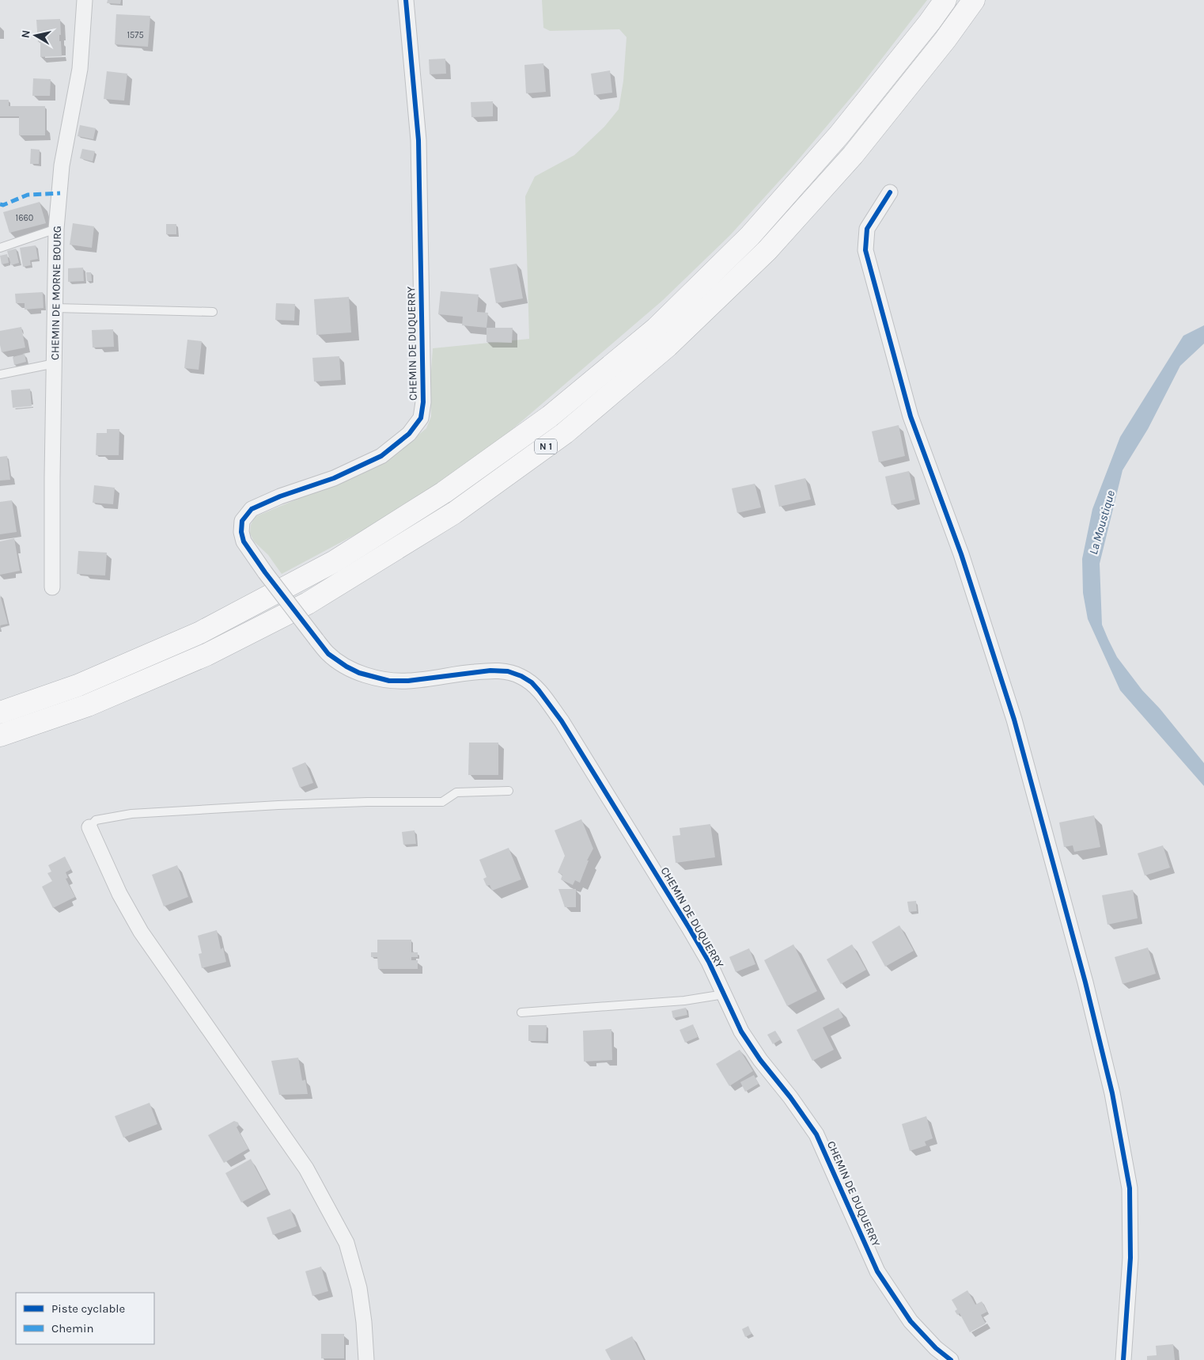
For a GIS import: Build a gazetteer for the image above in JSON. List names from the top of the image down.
{
  "streets": {
    "highway": ["N 1"],
    "street": ["CHEMIN DE MORNE BOURG", "CHEMIN DE DUQUERRY"]
  },
  "water": ["La Moustique"],
  "house_numbers": ["1575", "1660"],
  "legend": ["Piste cyclable", "Chemin"],
  "north": "left"
}
